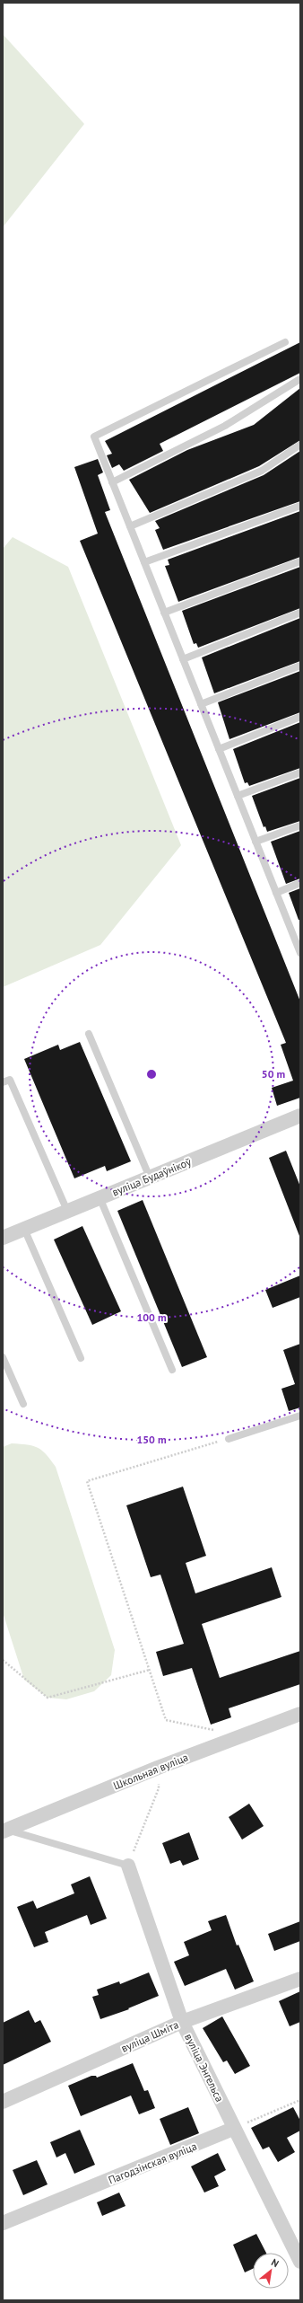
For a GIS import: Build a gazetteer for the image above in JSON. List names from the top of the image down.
{
  "streets": {
    "street": [
      "вуліца Будаўнікоў",
      "Школьная вуліца",
      "вуліца Шміта",
      "вуліца Энгельса",
      "Пагодзінская вуліца"
    ]
  },
  "crossings": [
    ["вуліца Шміта", "вуліца Энгельса"],
    ["вуліца Энгельса", "Пагодзінская вуліца"]
  ],
  "north": "top right",
  "rings": ["50 m", "100 m", "150 m"]
}
